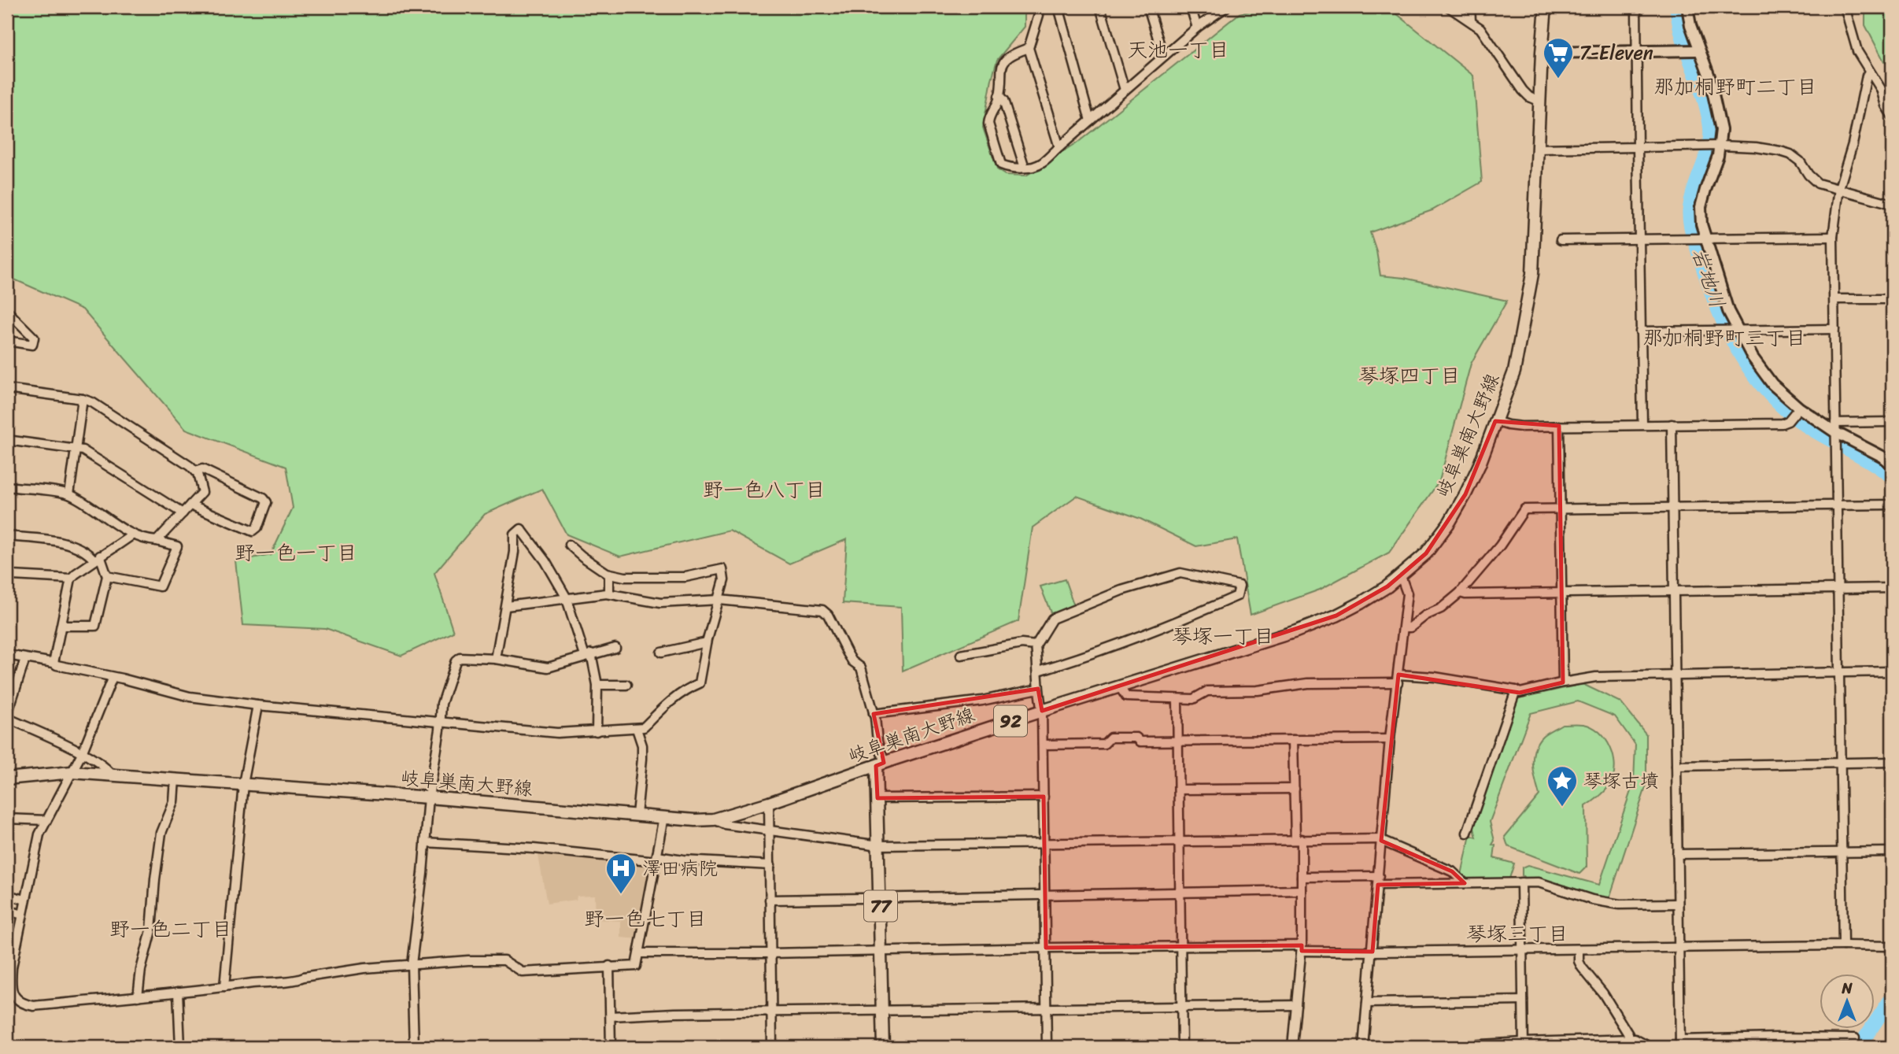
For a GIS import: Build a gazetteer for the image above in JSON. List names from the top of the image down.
{
  "streets": {
    "main road": ["岐阜巣南大野線", "92", "77"]
  },
  "crossings": [
    ["岐阜巣南大野線", "77"]
  ],
  "districts": [
    "天池一丁目",
    "那加桐野町二丁目",
    "那加桐野町三丁目",
    "琴塚四丁目",
    "野一色八丁目",
    "野一色一丁目",
    "琴塚一丁目",
    "野一色七丁目",
    "野一色二丁目",
    "琴塚三丁目"
  ],
  "water": ["岩地川"],
  "places": {
    "supermarket": ["7-Eleven"],
    "place": ["琴塚古墳"],
    "hospital": ["澤田病院"]
  },
  "north": "top"
}
